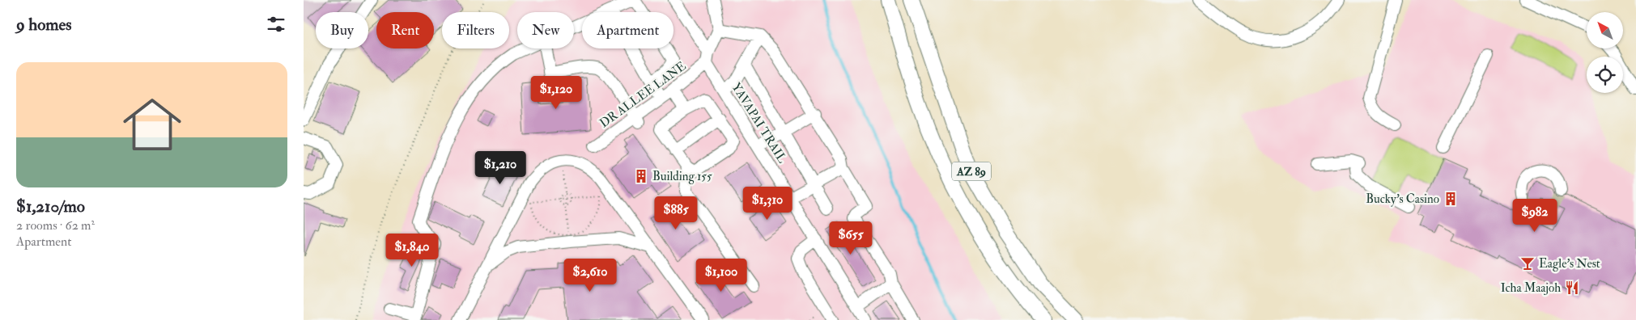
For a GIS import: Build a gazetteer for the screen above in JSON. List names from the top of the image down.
{
  "streets": {
    "main road": ["AZ 89"],
    "lane": ["DR ALLEE LANE", "YAVAPAI TRAIL"]
  },
  "crossings": [
    ["DR ALLEE LANE", "YAVAPAI TRAIL"]
  ],
  "places": {
    "building": ["Building 155", "Bucky's Casino"],
    "bar": ["Eagle's Nest"],
    "restaurant": ["Icha Maajoh"]
  },
  "north": "top left",
  "page": {
    "heading": "9 homes",
    "chip": [
      "Buy",
      "Rent",
      "Filters",
      "New",
      "Apartment"
    ],
    "list": [
      {
        "name": "$1,210/mo",
        "note": "2 rooms · 62 m² · Apartment"
      }
    ],
    "price": [
      "$1,120",
      "$1,210",
      "$1,310",
      "$885",
      "$982",
      "$655",
      "$1,840",
      "$2,610",
      "$1,100"
    ]
  }
}
